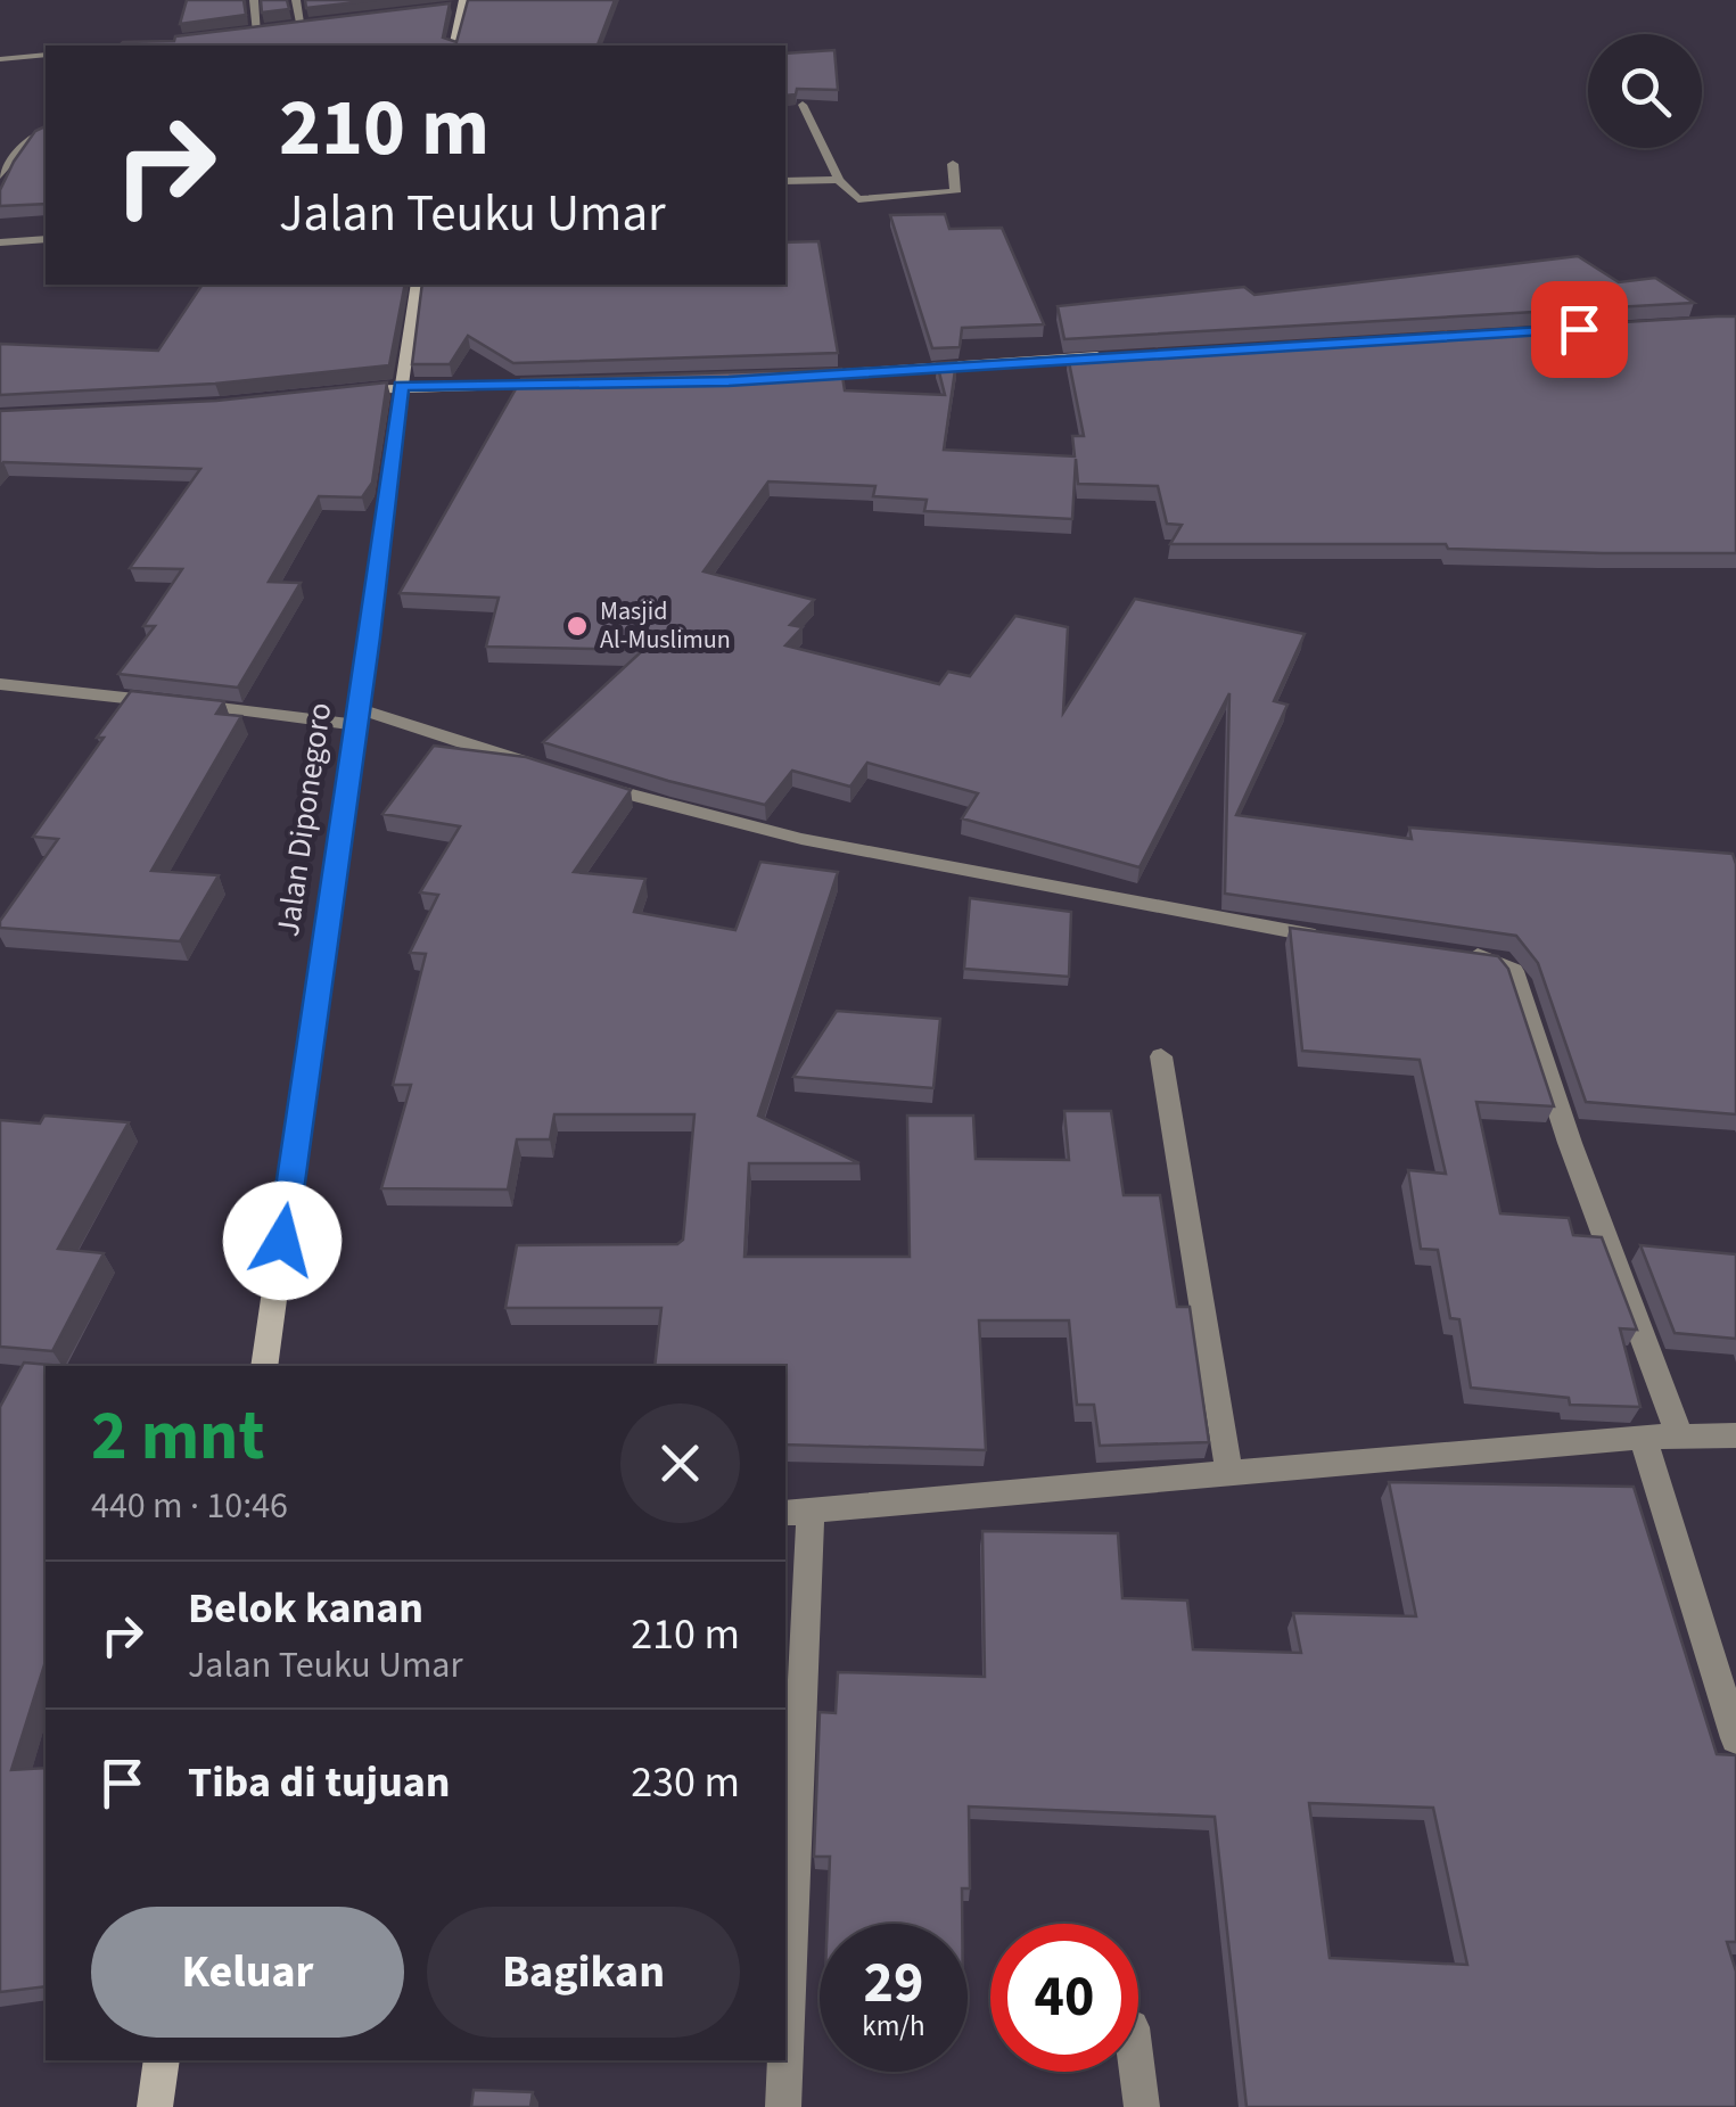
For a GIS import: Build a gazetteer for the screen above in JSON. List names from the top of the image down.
{
  "streets": {
    "street": ["Jalan Diponegoro"]
  },
  "places": ["Masjid Al-Muslimun"],
  "page": {
    "turn": ["210 m", "Jalan Teuku Umar"],
    "heading": ["2 mnt", "440 m · 10:46"],
    "list": [
      {
        "name": "Belok kanan",
        "note": "Jalan Teuku Umar",
        "value": "210 m"
      },
      {
        "name": "Tiba di tujuan",
        "value": "230 m"
      }
    ],
    "buttons": ["Keluar", "Bagikan"],
    "speed": "29 km/h",
    "limit": "40"
  }
}
